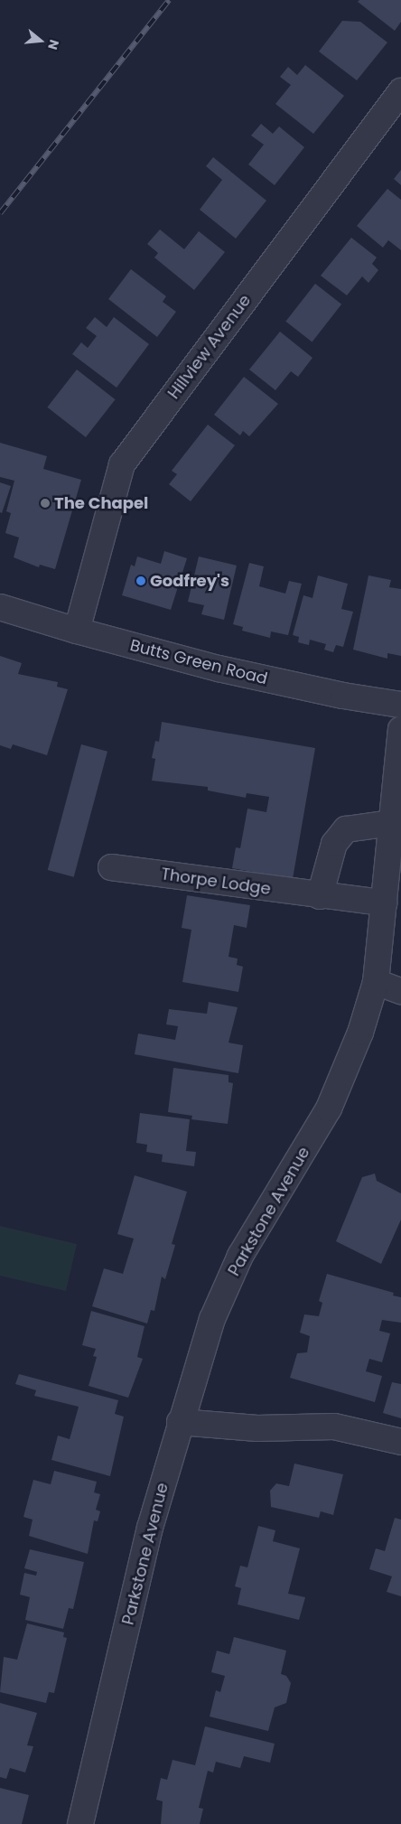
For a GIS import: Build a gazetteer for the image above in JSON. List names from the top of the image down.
{
  "streets": {
    "street": [
      "Hillview Avenue",
      "Butts Green Road",
      "Thorpe Lodge",
      "Parkstone Avenue"
    ]
  },
  "crossings": [
    ["Hillview Avenue", "Butts Green Road"],
    ["Thorpe Lodge", "Parkstone Avenue"]
  ],
  "places": ["The Chapel", "Godfrey's"],
  "north": "right"
}
